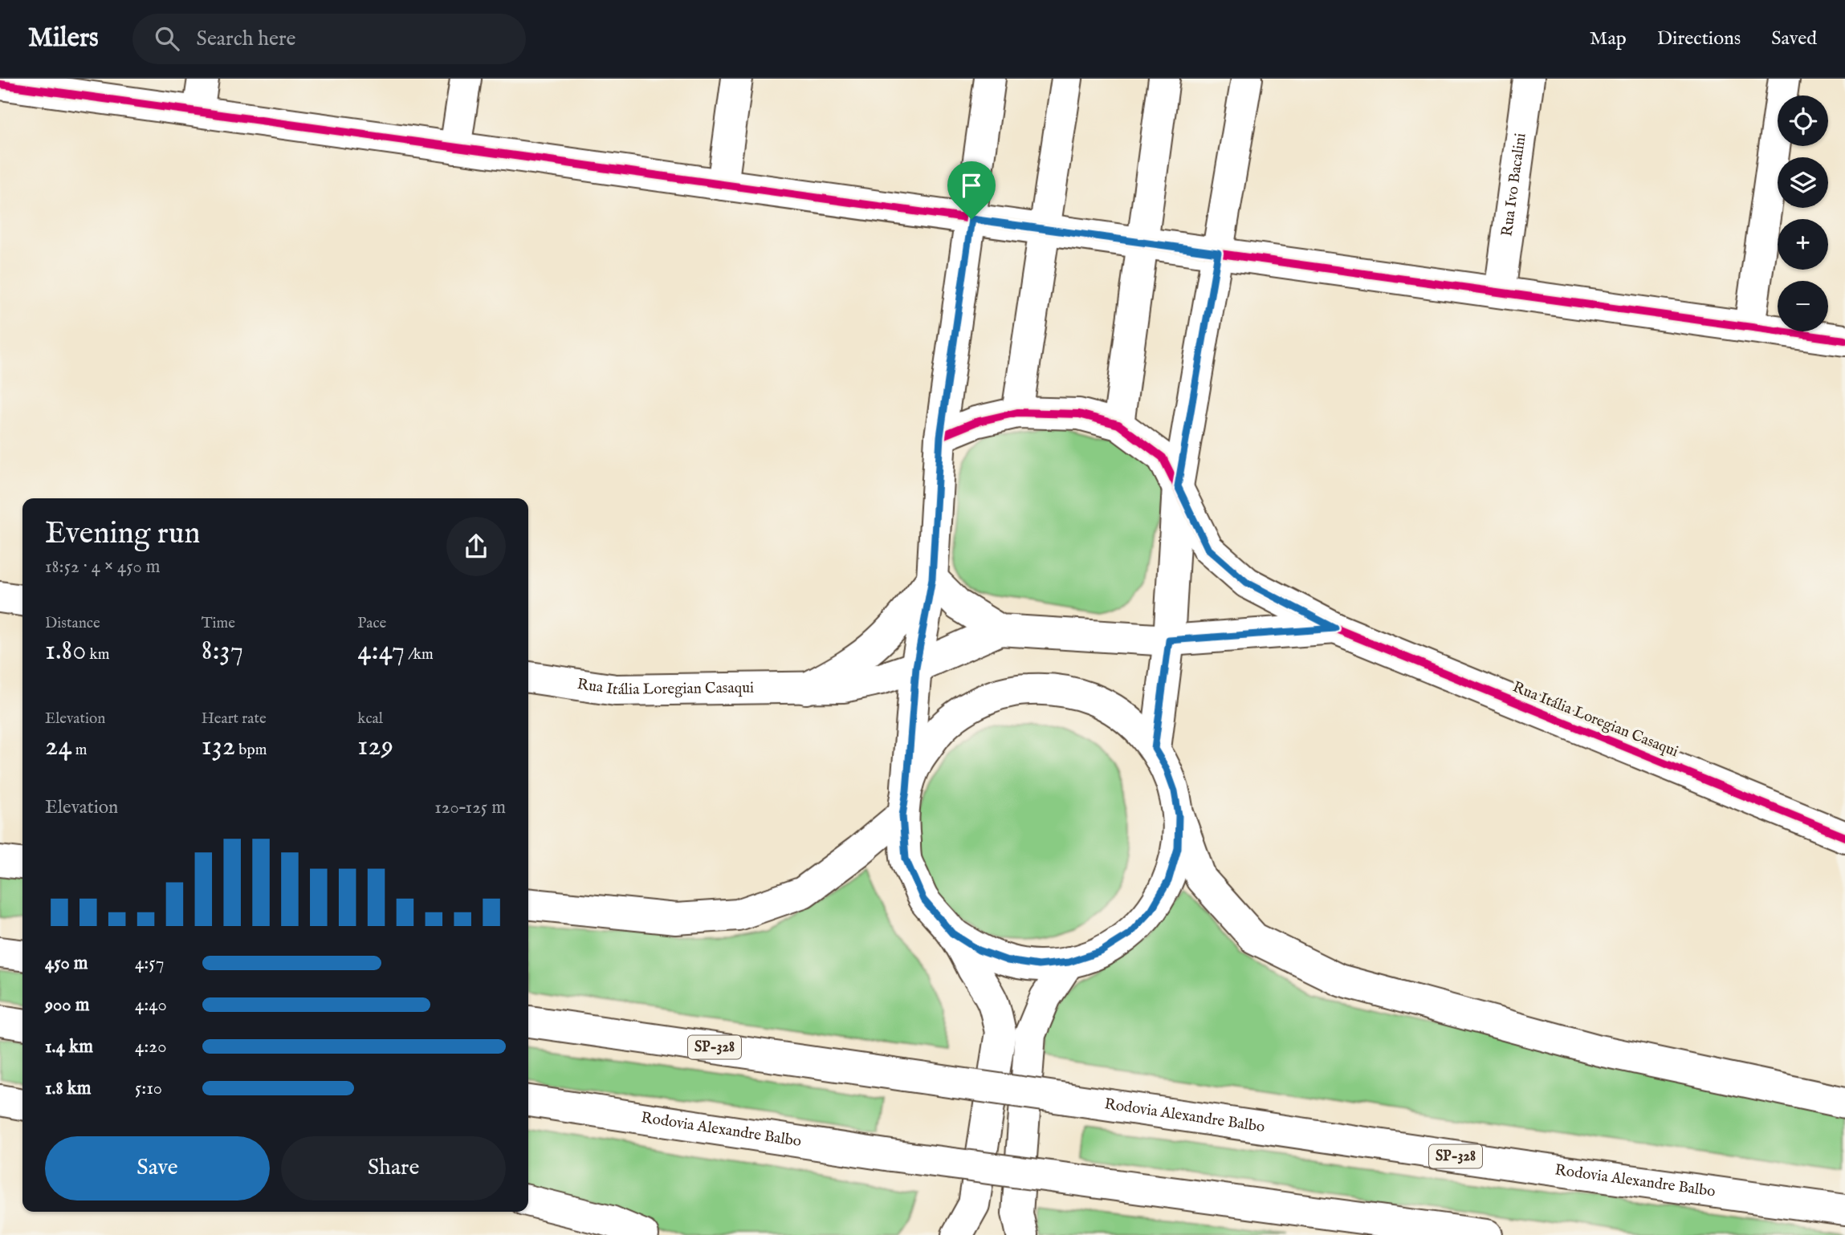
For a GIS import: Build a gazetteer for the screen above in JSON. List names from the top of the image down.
{
  "streets": {
    "main road": [
      "Rua Ivo Bacalini",
      "Rua Itália Loregian Casaqui",
      "SP-328",
      "Rodovia Alexandre Balbo"
    ]
  },
  "page": {
    "header": "Milers",
    "search": "Search here",
    "nav": ["Map", "Directions", "Saved"],
    "map_buttons": ["+", "−"],
    "heading": ["Evening run", "18:52 · 4 × 450 m"],
    "stats": [
      ["Distance", "1.80 km"],
      ["Time", "8:37"],
      ["Pace", "4:47 /km"],
      ["Elevation", "24 m"],
      ["Heart rate", "132 bpm"],
      ["kcal", "129"]
    ],
    "chart": ["Elevation", "120–125 m"],
    "list": [
      {
        "name": "450 m",
        "note": "4:57"
      },
      {
        "name": "900 m",
        "note": "4:40"
      },
      {
        "name": "1.4 km",
        "note": "4:20"
      },
      {
        "name": "1.8 km",
        "note": "5:10"
      }
    ],
    "buttons": ["Save", "Share"]
  }
}
